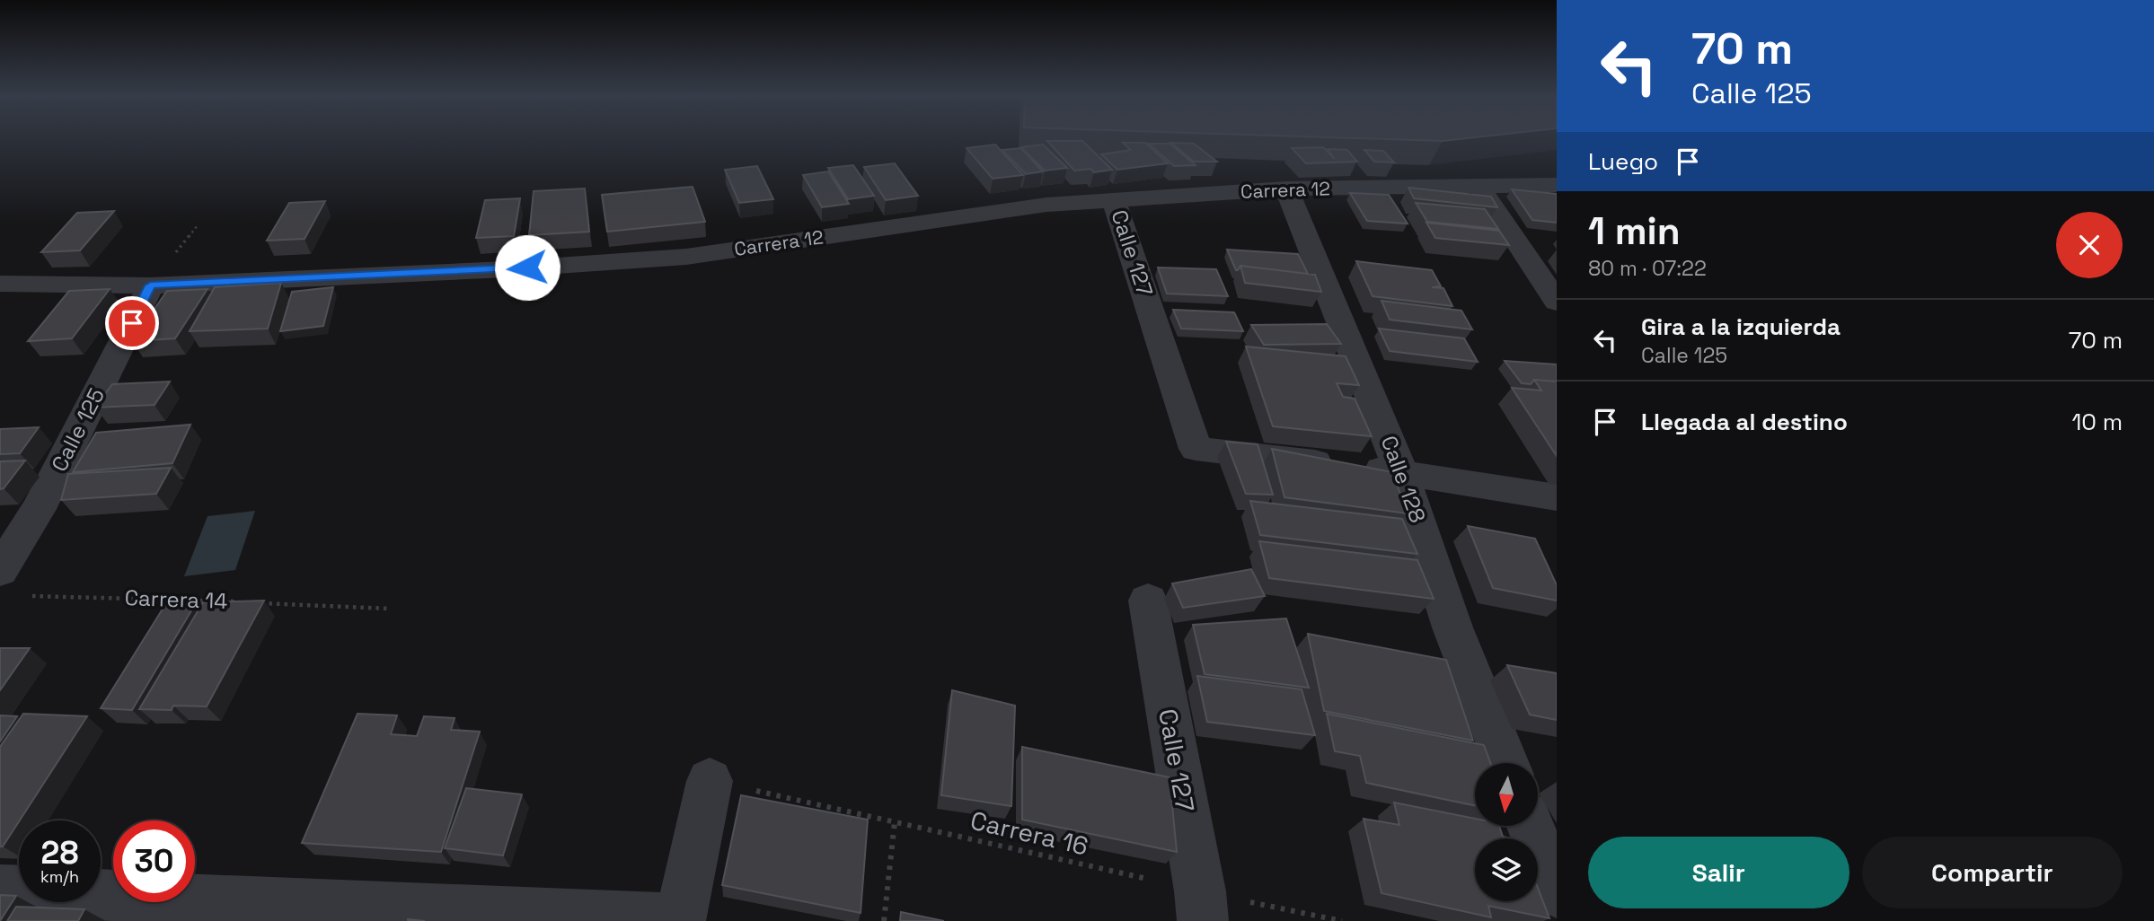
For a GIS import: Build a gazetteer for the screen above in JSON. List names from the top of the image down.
{
  "streets": {
    "street": [
      "Carrera 12",
      "Calle 127",
      "Calle 125",
      "Calle 128"
    ],
    "path": ["Carrera 14", "Carrera 16"]
  },
  "crossings": [
    ["Carrera 12", "Calle 127"],
    ["Carrera 12", "Calle 125"],
    ["Carrera 12", "Calle 128"],
    ["Calle 127", "Calle 128"],
    ["Calle 127", "Carrera 16"]
  ],
  "north": "bottom",
  "page": {
    "turn": ["70 m", "Calle 125"],
    "then": "Luego",
    "heading": ["1 min", "80 m · 07:22"],
    "list": [
      {
        "name": "Gira a la izquierda",
        "note": "Calle 125",
        "value": "70 m"
      },
      {
        "name": "Llegada al destino",
        "value": "10 m"
      }
    ],
    "speed": "28 km/h",
    "limit": "30",
    "buttons": ["Salir", "Compartir"]
  }
}
